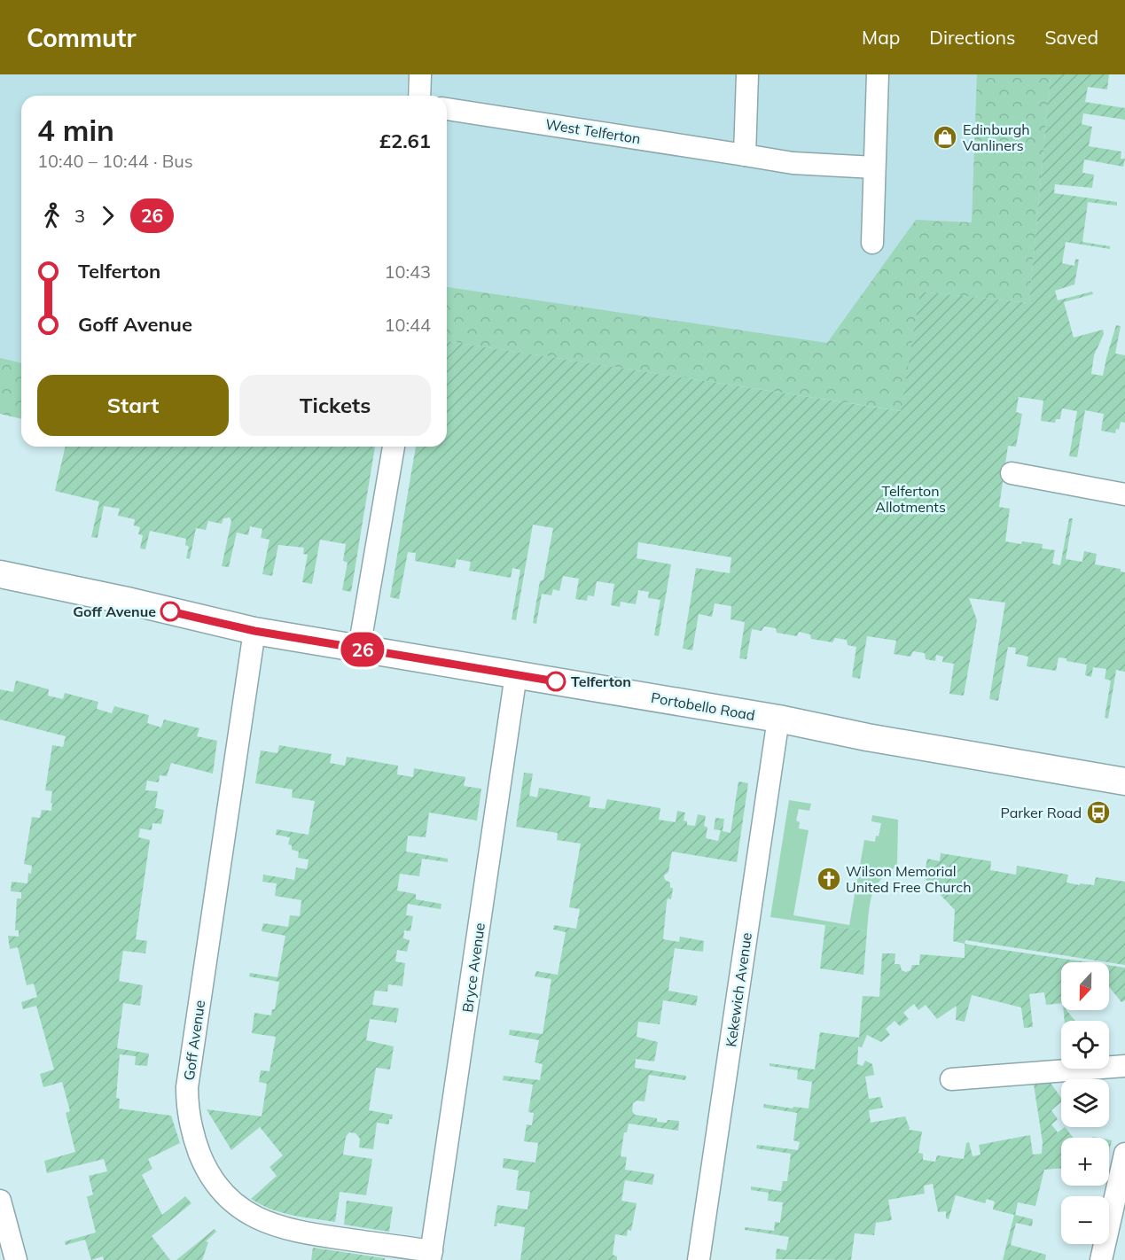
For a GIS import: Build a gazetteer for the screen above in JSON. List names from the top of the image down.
{
  "streets": {
    "main road": ["Portobello Road"],
    "street": [
      "West Telferton",
      "Bryce Avenue",
      "Kekewich Avenue",
      "Goff Avenue"
    ]
  },
  "crossings": [
    ["Portobello Road", "Bryce Avenue"],
    ["Portobello Road", "Kekewich Avenue"],
    ["Portobello Road", "Goff Avenue"],
    ["Bryce Avenue", "Goff Avenue"]
  ],
  "parks": ["Telferton Allotments"],
  "places": {
    "shop": ["Edinburgh Vanliners"],
    "other": ["Goff Avenue", "Telferton"],
    "bus stop": ["Parker Road"],
    "church": ["Wilson Memorial United Free Church"]
  },
  "lines": ["bus line 26"],
  "north": "bottom",
  "page": {
    "header": "Commutr",
    "nav": ["Map", "Directions", "Saved"],
    "on_map": "26",
    "heading": ["4 min", "10:40 – 10:44 · Bus", "£2.61"],
    "legs": ["3", "26"],
    "list": [
      {
        "name": "Telferton",
        "value": "10:43"
      },
      {
        "name": "Goff Avenue",
        "value": "10:44"
      }
    ],
    "buttons": ["Start", "Tickets"],
    "map_buttons": ["+", "−"]
  }
}
